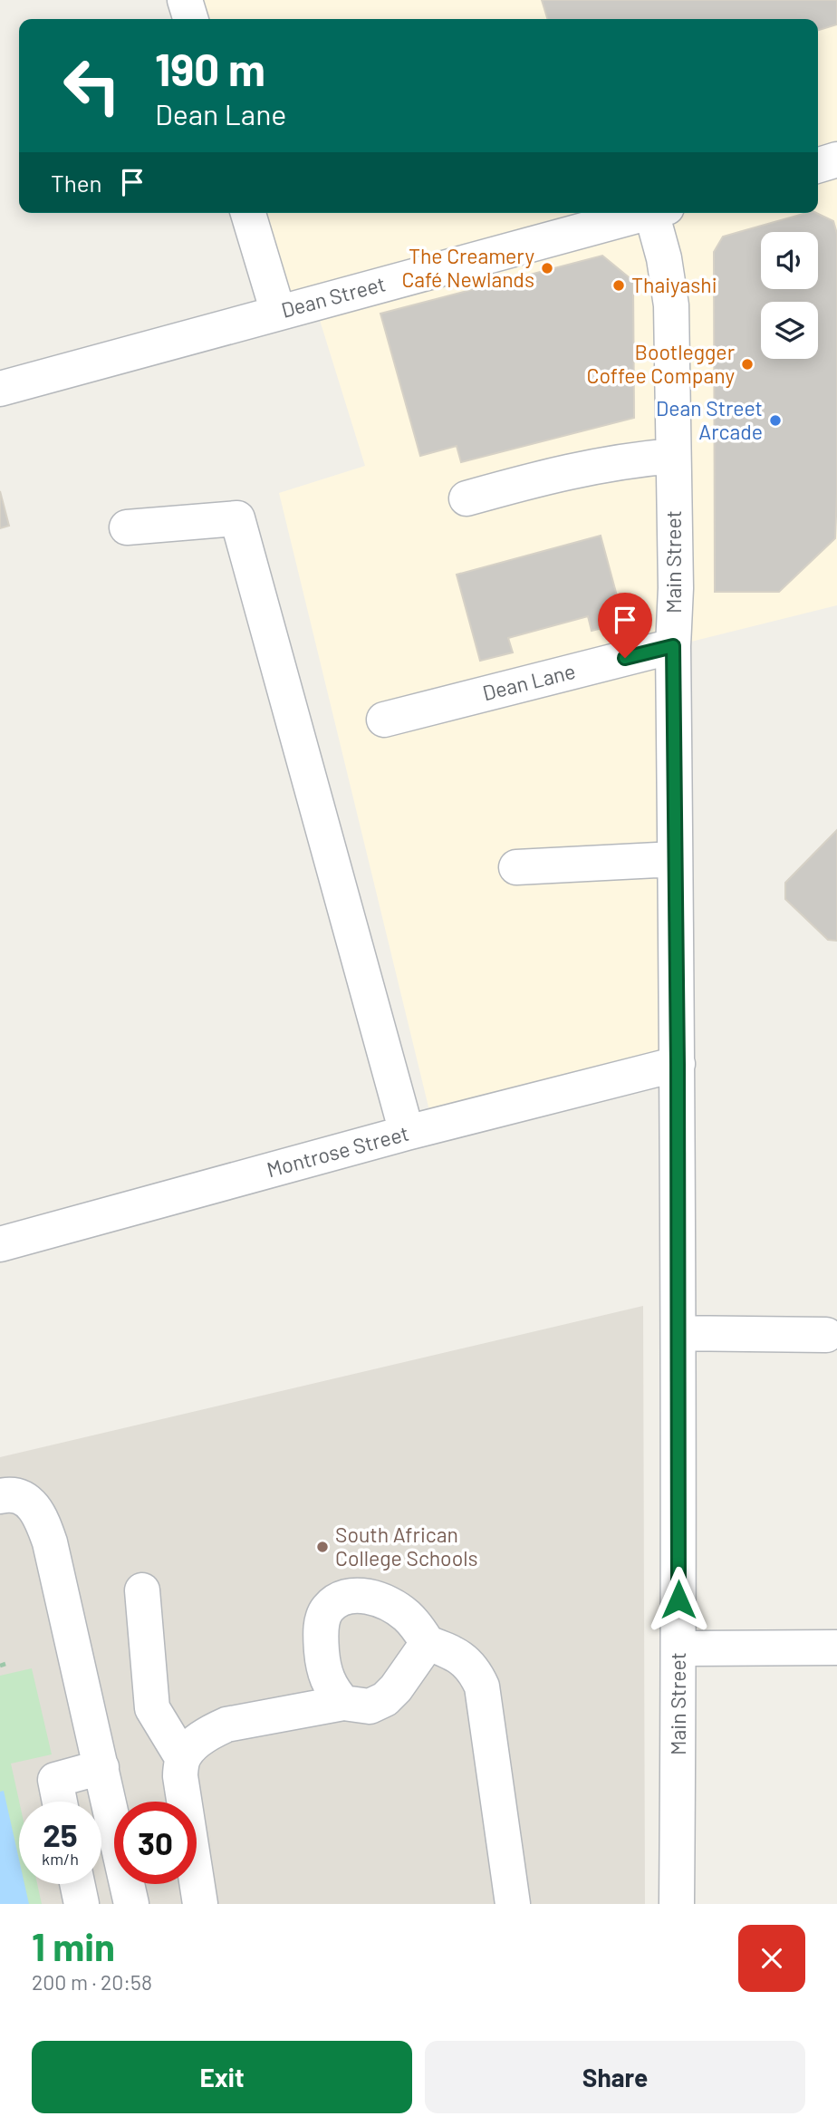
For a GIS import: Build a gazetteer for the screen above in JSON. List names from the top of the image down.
{
  "streets": {
    "street": [
      "Dean Street",
      "Main Street",
      "Dean Lane",
      "Montrose Street"
    ]
  },
  "crossings": [
    ["Main Street", "Dean Lane"],
    ["Main Street", "Montrose Street"]
  ],
  "places": [
    "The Creamery Café Newlands",
    "Thaiyashi",
    "Bootlegger Coffee Company",
    "Dean Street Arcade",
    "South African College Schools"
  ],
  "page": {
    "turn": ["190 m", "Dean Lane"],
    "then": "Then",
    "speed": "25 km/h",
    "limit": "30",
    "heading": ["1 min", "200 m · 20:58"],
    "buttons": ["Exit", "Share"]
  }
}
